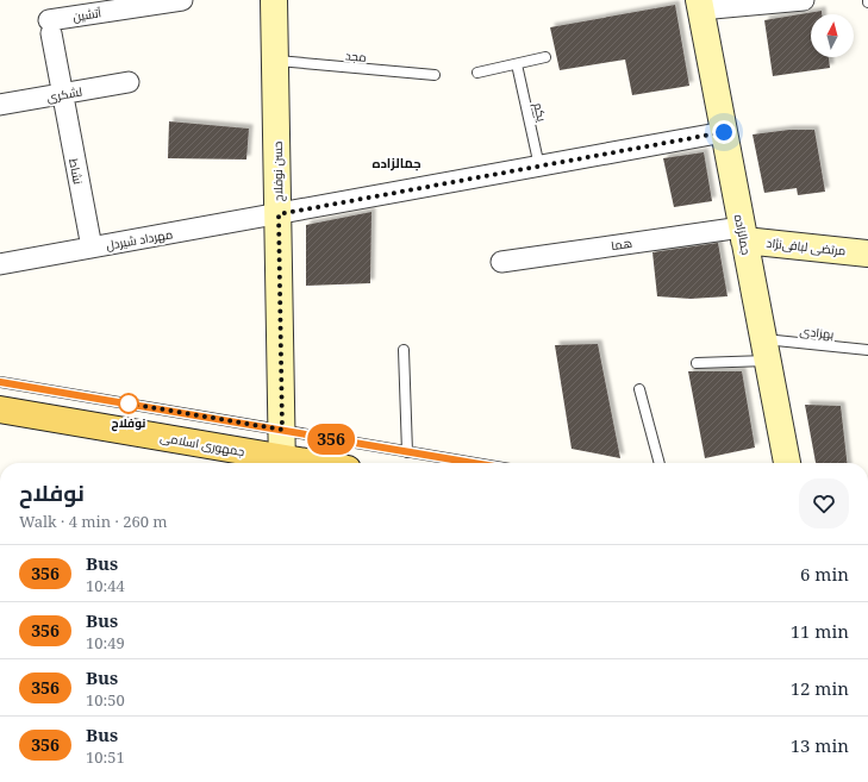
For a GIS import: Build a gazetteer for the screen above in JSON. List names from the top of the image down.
{
  "streets": {
    "main road": [
      "حسن نوفلاح",
      "جمالزاده",
      "مرتضی لبافی‌نژاد",
      "جمهوری اسلامی"
    ],
    "street": [
      "آتشین",
      "لشکری",
      "نشاط",
      "مهرداد شیردل",
      "هما"
    ],
    "lane": ["مجد", "یکم", "بهزادی"]
  },
  "crossings": [
    ["آتشین", "لشکری"],
    ["آتشین", "نشاط"],
    ["مجد", "حسن نوفلاح"],
    ["لشکری", "نشاط"],
    ["یکم", "مهرداد شیردل"],
    ["نشاط", "مهرداد شیردل"],
    ["حسن نوفلاح", "مهرداد شیردل"],
    ["حسن نوفلاح", "جمهوری اسلامی"],
    ["جمالزاده", "مهرداد شیردل"],
    ["جمالزاده", "هما"],
    ["جمالزاده", "مرتضی لبافی‌نژاد"],
    ["جمالزاده", "بهزادی"],
    ["هما", "مرتضی لبافی‌نژاد"]
  ],
  "districts": ["جمالزاده"],
  "places": ["نوفلاح"],
  "lines": ["bus line 356"],
  "north": "top",
  "page": {
    "on_map": "356",
    "heading": ["نوفلاح", "Walk · 4 min · 260 m"],
    "list": [
      {
        "mark": "356",
        "name": "Bus",
        "note": "10:44",
        "value": "6 min"
      },
      {
        "mark": "356",
        "name": "Bus",
        "note": "10:49",
        "value": "11 min"
      },
      {
        "mark": "356",
        "name": "Bus",
        "note": "10:50",
        "value": "12 min"
      },
      {
        "mark": "356",
        "name": "Bus",
        "note": "10:51",
        "value": "13 min"
      }
    ]
  }
}
